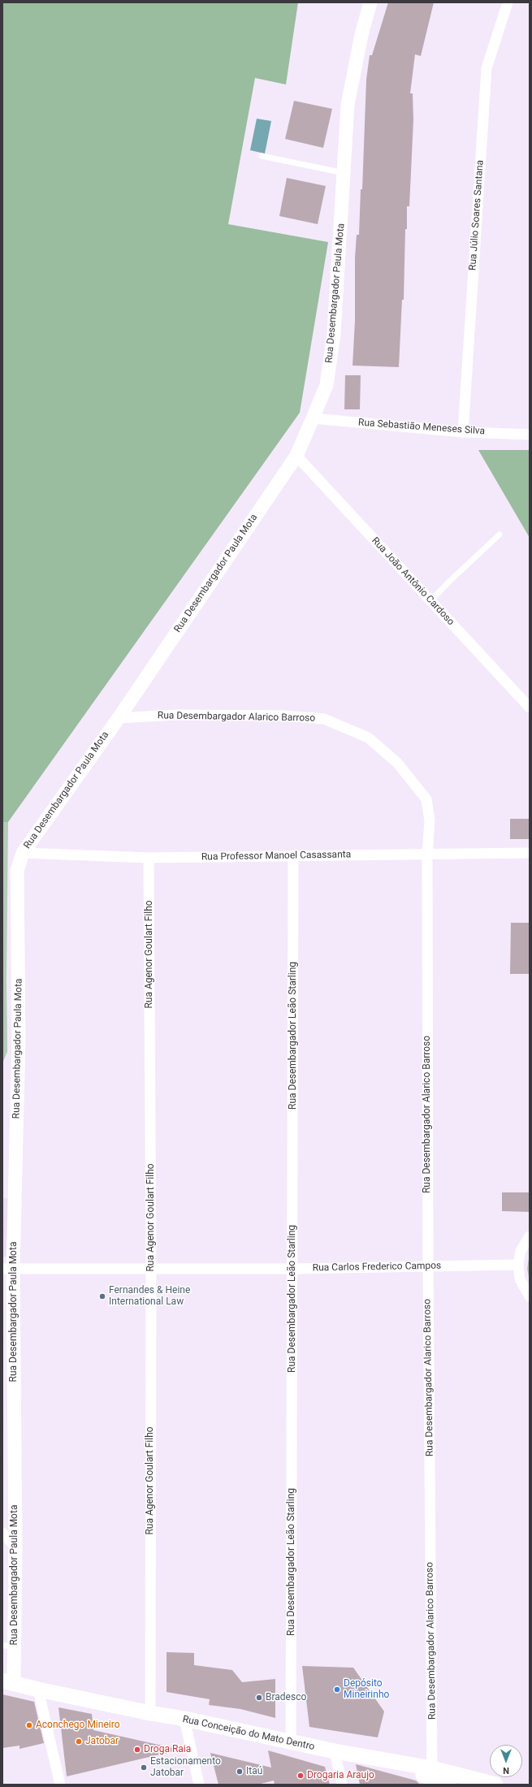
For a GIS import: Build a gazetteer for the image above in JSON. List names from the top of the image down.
{
  "streets": {
    "main road": ["Rua Conceição do Mato Dentro"],
    "street": [
      "Rua Júlio Soares Santana",
      "Rua Desembargador Paula Mota",
      "Rua Sebastião Meneses Silva",
      "Rua João Antônio Cardoso",
      "Rua Desembargador Alarico Barroso",
      "Rua Professor Manoel Casassanta",
      "Rua Agenor Goulart Filho",
      "Rua Desembargador Leão Starling",
      "Rua Carlos Frederico Campos"
    ]
  },
  "crossings": [
    ["Rua Júlio Soares Santana", "Rua Sebastião Meneses Silva"],
    ["Rua Desembargador Paula Mota", "Rua Sebastião Meneses Silva"],
    ["Rua Desembargador Paula Mota", "Rua João Antônio Cardoso"],
    ["Rua Desembargador Paula Mota", "Rua Desembargador Alarico Barroso"],
    ["Rua Desembargador Paula Mota", "Rua Professor Manoel Casassanta"],
    ["Rua Desembargador Paula Mota", "Rua Carlos Frederico Campos"],
    ["Rua Desembargador Paula Mota", "Rua Conceição do Mato Dentro"],
    ["Rua Desembargador Alarico Barroso", "Rua Professor Manoel Casassanta"],
    ["Rua Desembargador Alarico Barroso", "Rua Carlos Frederico Campos"],
    ["Rua Desembargador Alarico Barroso", "Rua Conceição do Mato Dentro"],
    ["Rua Professor Manoel Casassanta", "Rua Agenor Goulart Filho"],
    ["Rua Professor Manoel Casassanta", "Rua Desembargador Leão Starling"],
    ["Rua Agenor Goulart Filho", "Rua Carlos Frederico Campos"],
    ["Rua Agenor Goulart Filho", "Rua Conceição do Mato Dentro"],
    ["Rua Desembargador Leão Starling", "Rua Carlos Frederico Campos"],
    ["Rua Desembargador Leão Starling", "Rua Conceição do Mato Dentro"]
  ],
  "places": [
    "Fernandes & Heine International Law",
    "Depósito Mineirinho",
    "Bradesco",
    "Aconchego Mineiro",
    "Jatobar",
    "Droga Raia",
    "Estacionamento Jatobar",
    "Itaú",
    "Drogaria Araujo"
  ],
  "north": "bottom"
}
